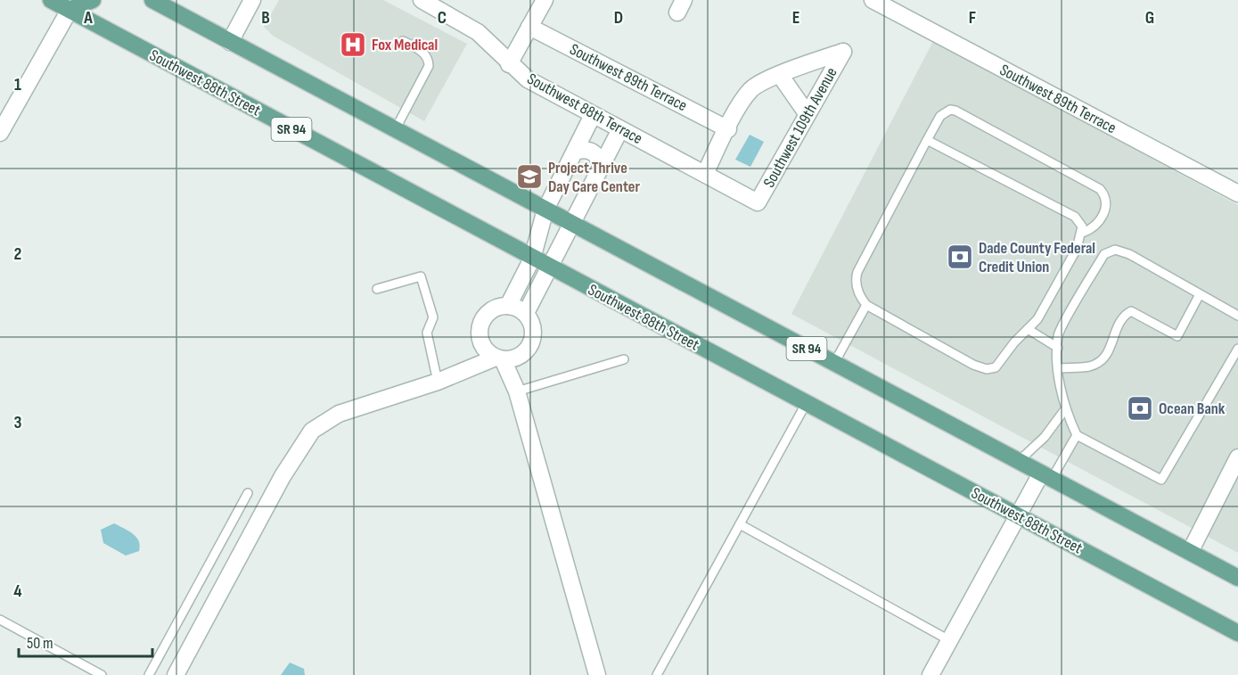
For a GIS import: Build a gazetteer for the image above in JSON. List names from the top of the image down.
{
  "streets": {
    "main road": ["Southwest 88th Street", "SR 94"],
    "street": ["Southwest 89th Terrace", "Southwest 88th Terrace", "Southwest 109th Avenue"]
  },
  "crossings": [
    ["Southwest 88th Terrace", "Southwest 109th Avenue"]
  ],
  "places": {
    "hospital": ["Fox Medical"],
    "school or university": ["Project Thrive Day Care Center"],
    "bank": ["Dade County Federal Credit Union", "Ocean Bank"]
  },
  "scale_bar": "50 m",
  "grid": {
    "columns": [
      "A",
      "B",
      "C",
      "D",
      "E",
      "F",
      "G"
    ],
    "rows": [
      "1",
      "2",
      "3",
      "4"
    ]
  }
}
